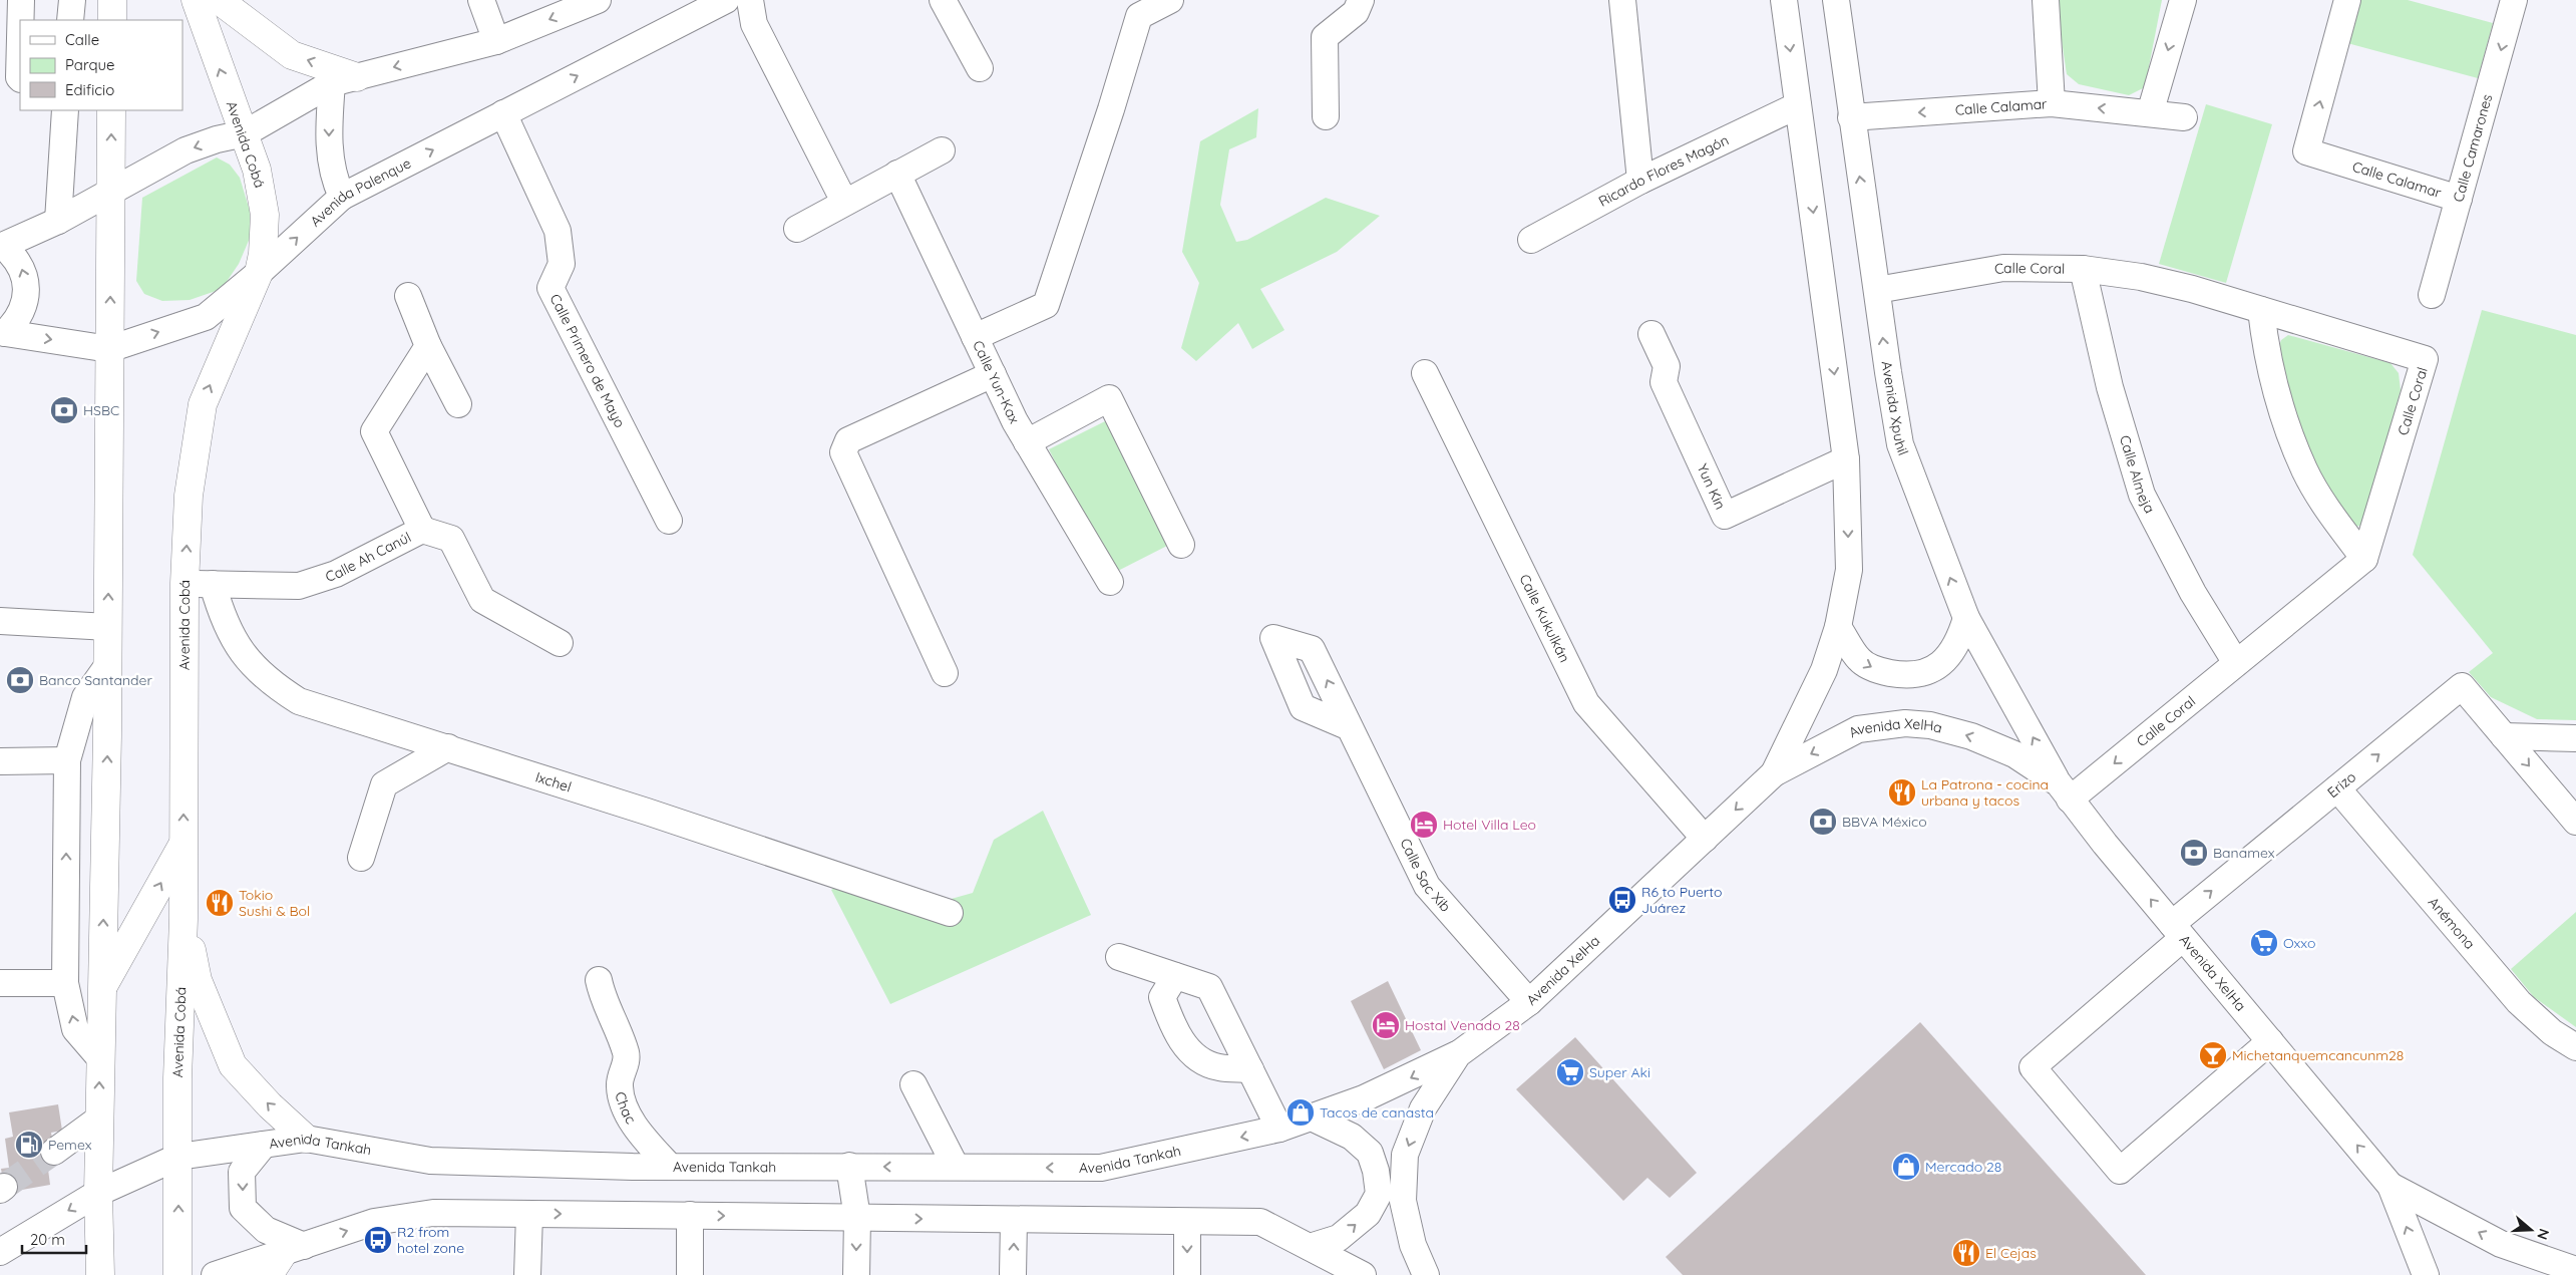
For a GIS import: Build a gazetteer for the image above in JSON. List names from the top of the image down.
{
  "streets": {
    "main road": ["Avenida Cobá"],
    "street": [
      "Calle Calamar",
      "Calle Camarones",
      "Ricardo Flores Magón",
      "Avenida Palenque",
      "Calle Coral",
      "Calle Primero de Mayo",
      "Calle Yun-Kax",
      "Avenida Xpuhil",
      "Calle Almeja",
      "Yun Kin",
      "Calle Ah Canúl",
      "Calle Kukulkán",
      "Avenida XelHa",
      "Ixchel",
      "Erizo",
      "Calle Sac Xib",
      "Anémona",
      "Chac",
      "Avenida Tankah"
    ]
  },
  "crossings": [
    ["Calle Calamar", "Calle Camarones"],
    ["Calle Calamar", "Avenida Xpuhil"],
    ["Avenida Cobá", "Avenida Palenque"],
    ["Avenida Cobá", "Calle Ah Canúl"],
    ["Avenida Cobá", "Avenida Tankah"],
    ["Avenida Palenque", "Calle Primero de Mayo"],
    ["Calle Coral", "Avenida Xpuhil"],
    ["Calle Coral", "Calle Almeja"],
    ["Calle Coral", "Avenida XelHa"],
    ["Avenida Xpuhil", "Avenida XelHa"],
    ["Calle Ah Canúl", "Ixchel"],
    ["Calle Kukulkán", "Avenida XelHa"],
    ["Avenida XelHa", "Erizo"],
    ["Avenida XelHa", "Calle Sac Xib"],
    ["Avenida XelHa", "Avenida Tankah"],
    ["Erizo", "Anémona"],
    ["Chac", "Avenida Tankah"]
  ],
  "one_way": ["Calle Camarones"],
  "places": {
    "bank": [
      "HSBC",
      "Banco Santander",
      "BBVA México",
      "Banamex"
    ],
    "restaurant": ["La Patrona - cocina urbana y tacos", "Tokio Sushi & Bol", "El Cejas"],
    "hotel": ["Hotel Villa Leo", "Hostal Venado 28"],
    "bus stop": ["R6 to Puerto Juárez", "R2 from hotel zone"],
    "supermarket": ["Oxxo", "Super Aki"],
    "bar": ["Michetanquemcancunm28"],
    "shop": ["Tacos de canasta", "Mercado 28"],
    "fuel station": ["Pemex"]
  },
  "legend": ["Calle", "Parque", "Edificio"],
  "scale_bar": "20 m",
  "north": "right"
}
